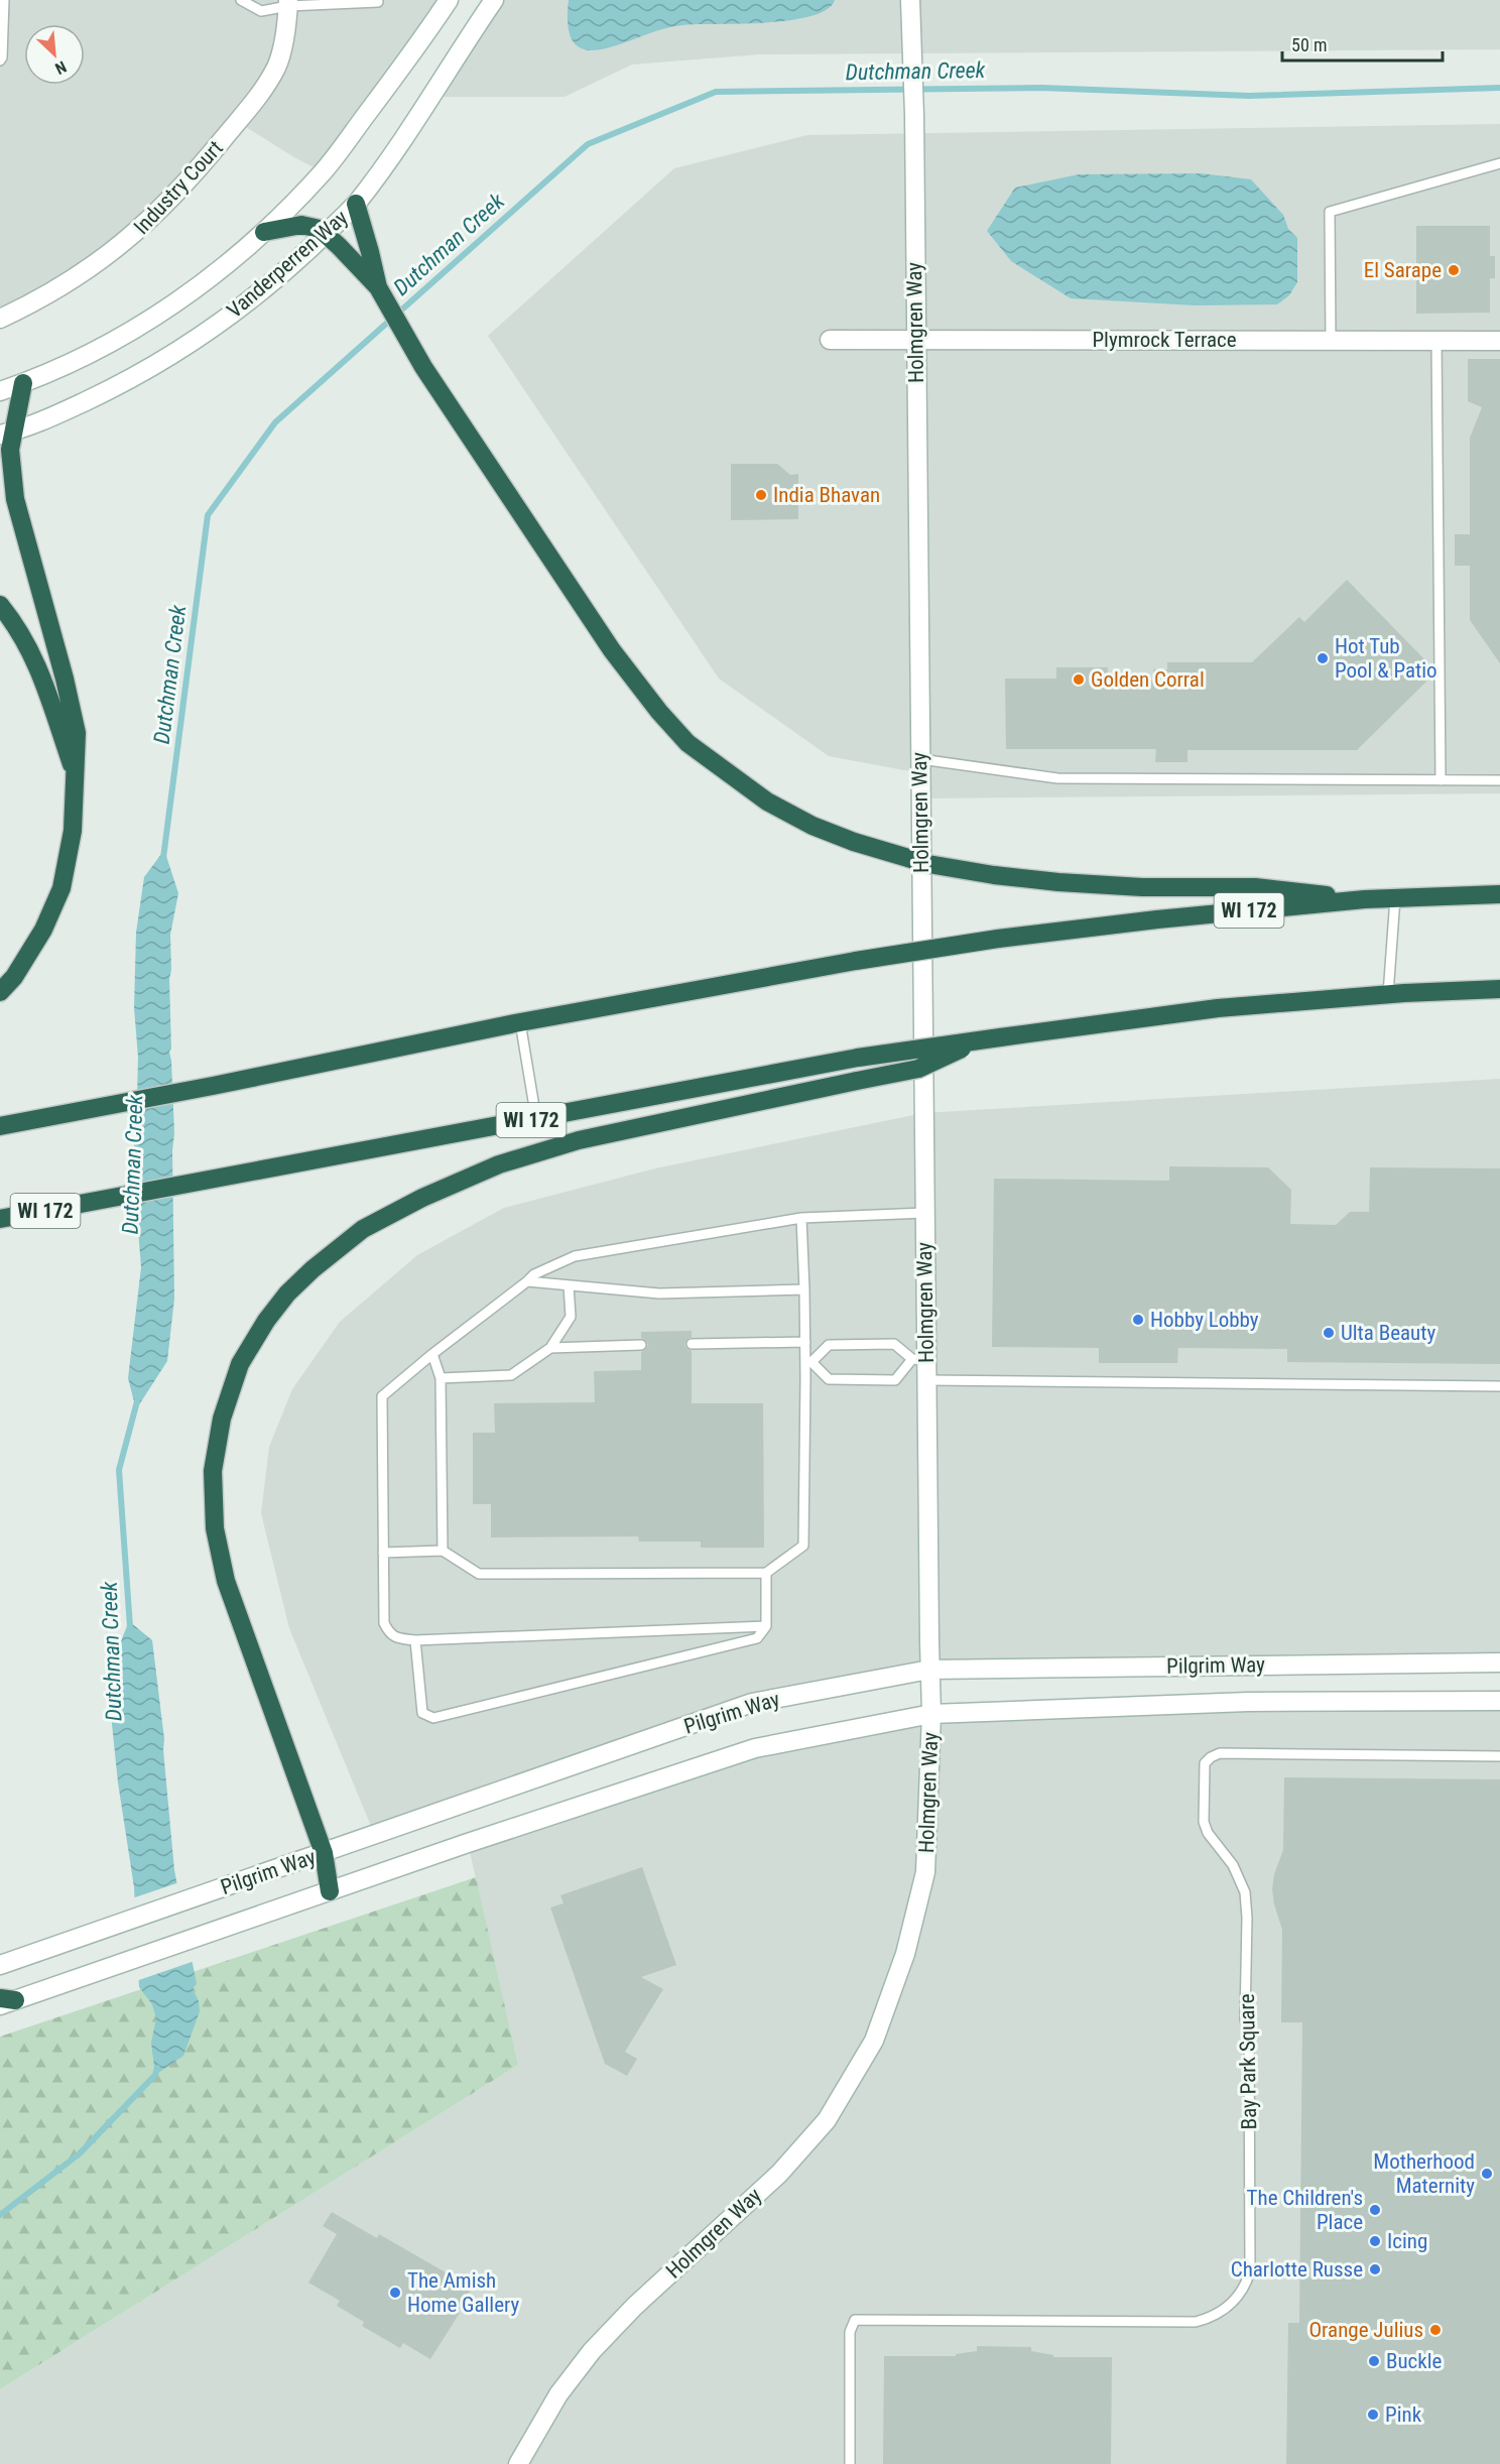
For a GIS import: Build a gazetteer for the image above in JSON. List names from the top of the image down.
{
  "streets": {
    "highway": ["WI 172"],
    "street": [
      "Industry Court",
      "Vanderperren Way",
      "Holmgren Way",
      "Plymrock Terrace",
      "Pilgrim Way"
    ],
    "lane": ["Bay Park Square"]
  },
  "crossings": [
    ["Holmgren Way", "Plymrock Terrace"],
    ["Holmgren Way", "Pilgrim Way"]
  ],
  "water": ["Dutchman Creek"],
  "places": [
    "El Sarape",
    "India Bhavan",
    "Hot Tub Pool & Patio",
    "Golden Corral",
    "Hobby Lobby",
    "Ulta Beauty",
    "Motherhood Maternity",
    "The Children's Place",
    "Icing",
    "Charlotte Russe",
    "The Amish Home Gallery",
    "Orange Julius",
    "Buckle",
    "Pink"
  ],
  "scale_bar": "50 m",
  "north": "bottom right"
}
